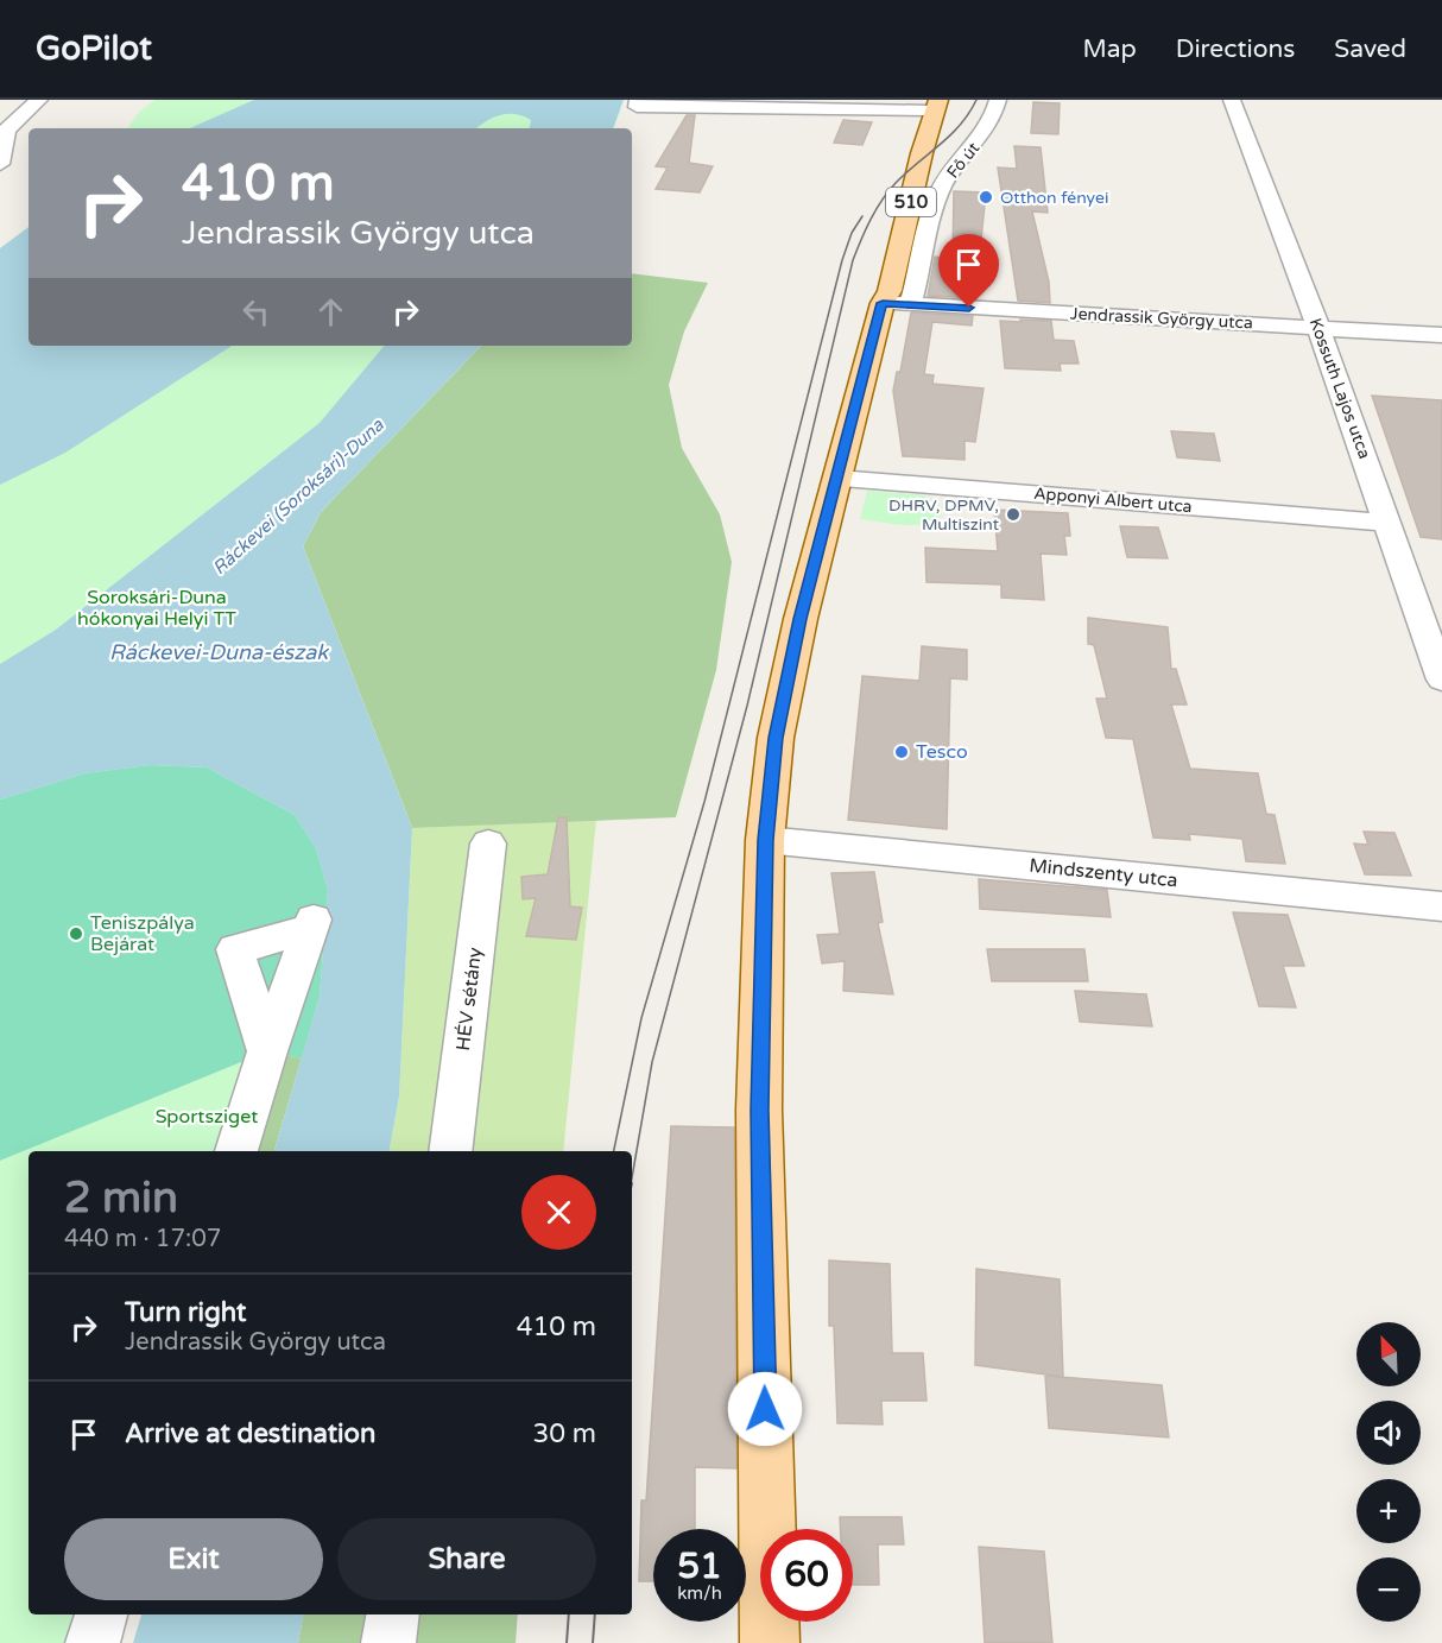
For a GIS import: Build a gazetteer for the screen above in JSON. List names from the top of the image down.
{
  "streets": {
    "main road": ["Fő út", "510"],
    "street": [
      "Jendrassik György utca",
      "Kossuth Lajos utca",
      "Apponyi Albert utca",
      "Mindszenty utca",
      "HÉV sétány"
    ]
  },
  "crossings": [
    ["Fő út", "Jendrassik György utca"],
    ["Fő út", "Apponyi Albert utca"],
    ["Fő út", "Mindszenty utca"],
    ["Jendrassik György utca", "Kossuth Lajos utca"],
    ["Kossuth Lajos utca", "Apponyi Albert utca"]
  ],
  "water": ["Ráckevei (Soroksári)-Duna", "Ráckevei-Duna-észak"],
  "parks": ["Soroksári-Duna hókonyai Helyi TT", "Sportsziget"],
  "places": [
    "Otthon fényei",
    "DHRV, DPMV, Multiszint",
    "Tesco",
    "Teniszpálya Bejárat"
  ],
  "north": "top left",
  "page": {
    "header": "GoPilot",
    "nav": ["Map", "Directions", "Saved"],
    "turn": ["410 m", "Jendrassik György utca"],
    "heading": ["2 min", "440 m · 17:07"],
    "list": [
      {
        "name": "Turn right",
        "note": "Jendrassik György utca",
        "value": "410 m"
      },
      {
        "name": "Arrive at destination",
        "value": "30 m"
      }
    ],
    "map_buttons": ["+", "−"],
    "buttons": ["Exit", "Share"],
    "speed": "51 km/h",
    "limit": "60"
  }
}
